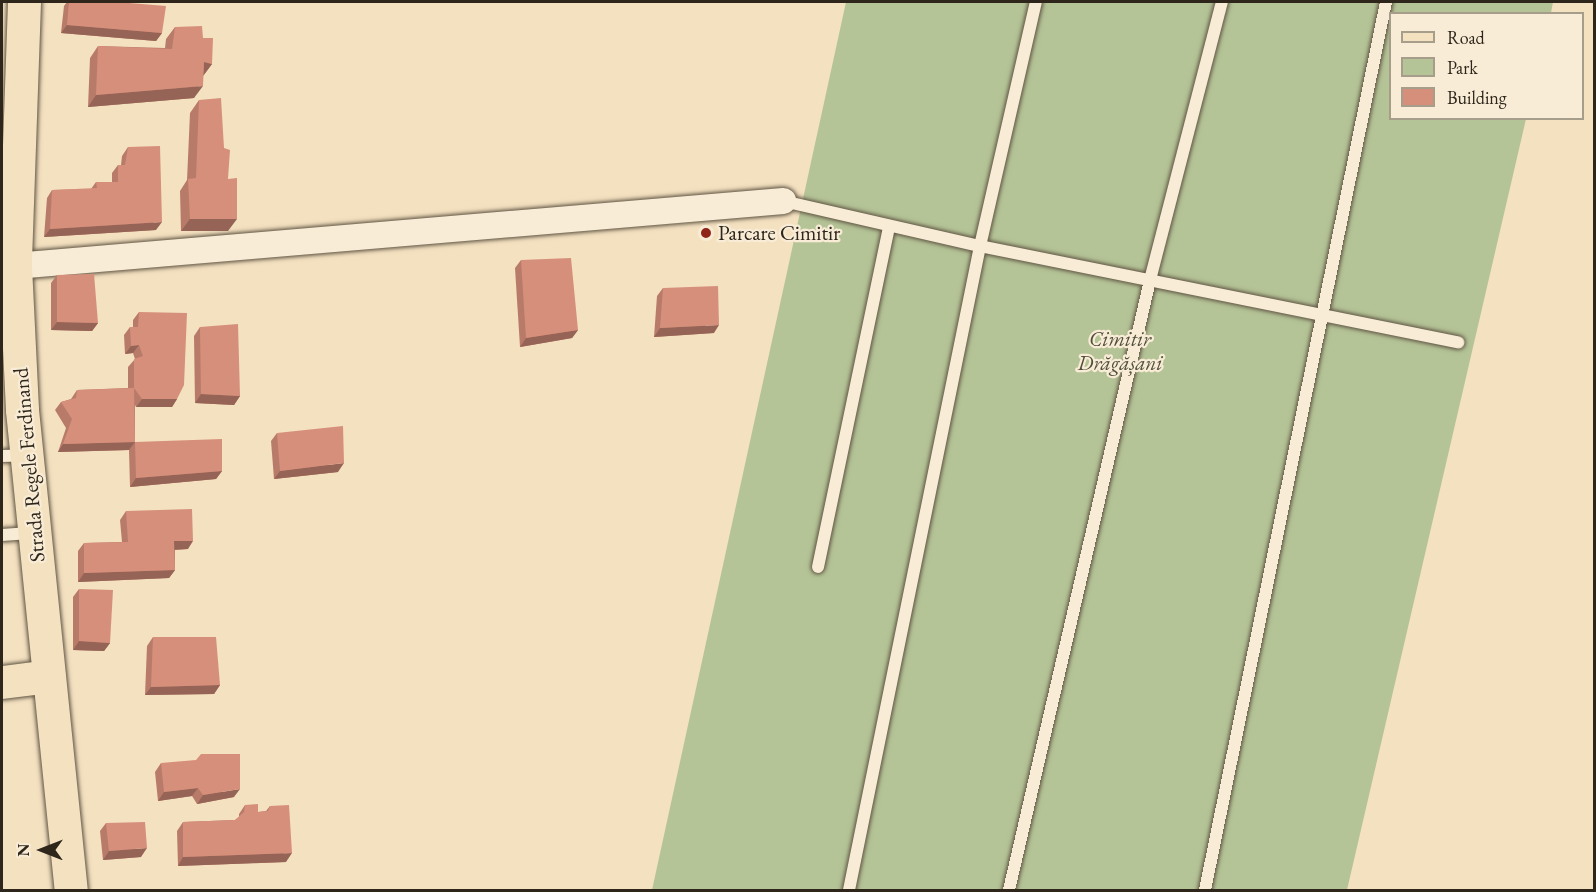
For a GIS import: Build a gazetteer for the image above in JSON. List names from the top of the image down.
{
  "streets": {
    "main road": ["Strada Regele Ferdinand"]
  },
  "parks": ["Cimitir Drăgășani"],
  "places": ["Parcare Cimitir"],
  "legend": ["Road", "Park", "Building"],
  "north": "left"
}
